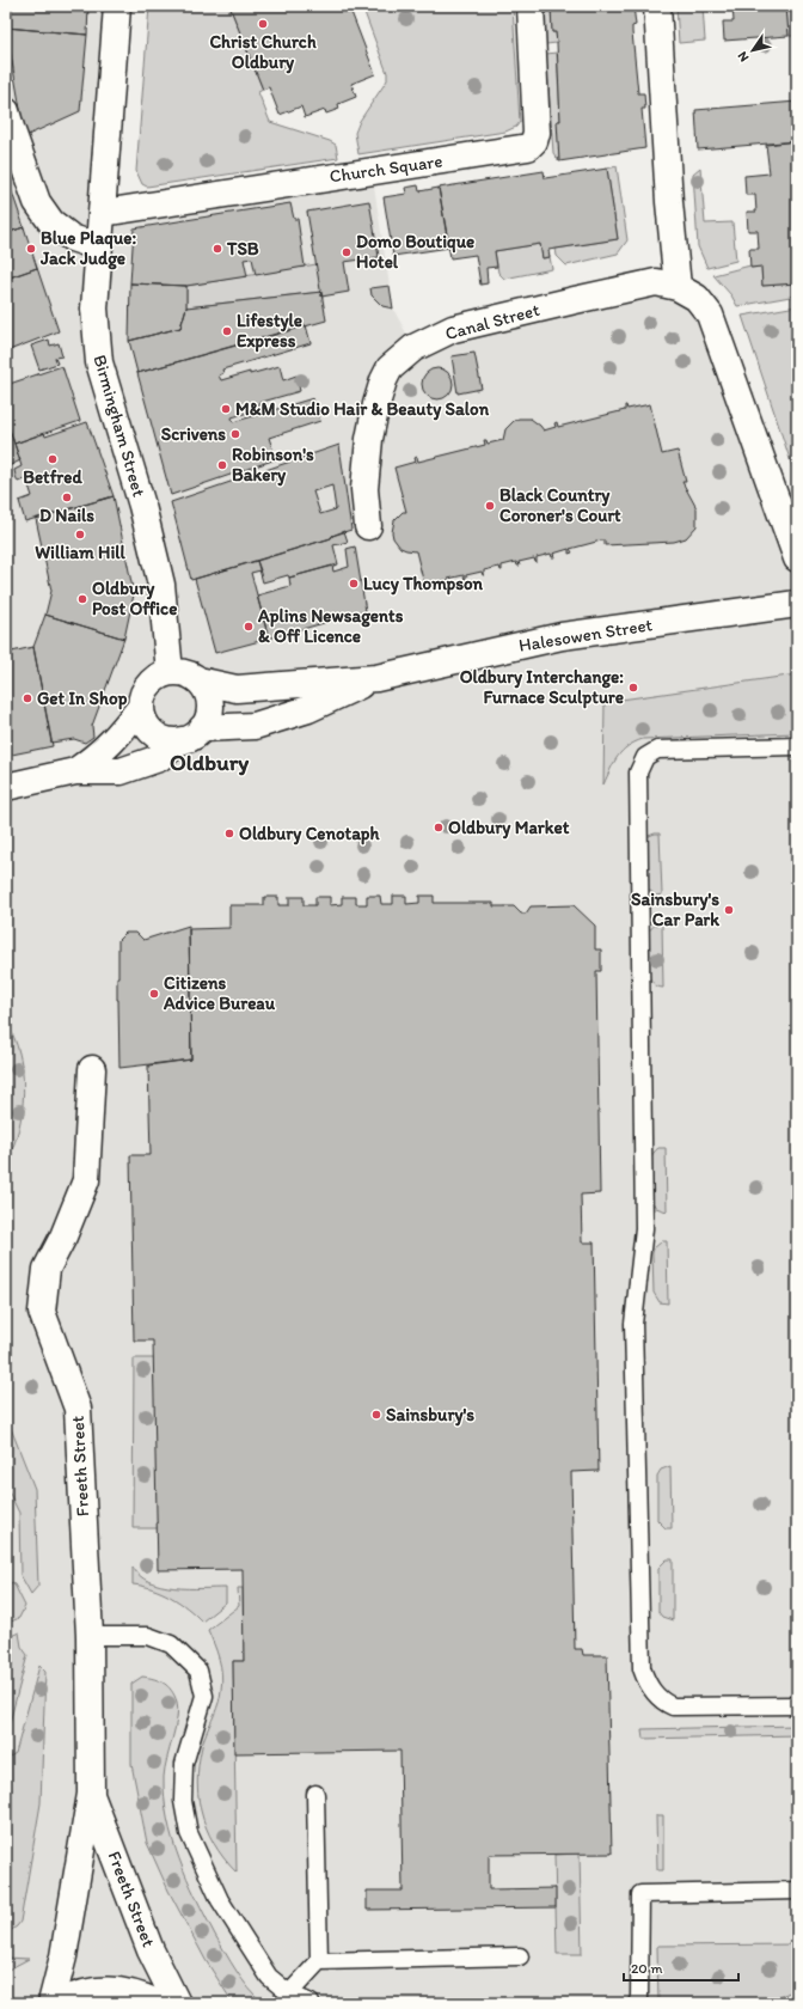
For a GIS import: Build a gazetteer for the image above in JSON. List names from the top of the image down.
{
  "streets": {
    "street": [
      "Church Square",
      "Canal Street",
      "Birmingham Street",
      "Halesowen Street",
      "Freeth Street"
    ]
  },
  "crossings": [
    ["Church Square", "Birmingham Street"],
    ["Birmingham Street", "Halesowen Street"]
  ],
  "districts": ["Oldbury"],
  "places": [
    "Christ Church Oldbury",
    "Blue Plaque: Jack Judge",
    "TSB",
    "Domo Boutique Hotel",
    "Lifestyle Express",
    "M&M Studio Hair & Beauty Salon",
    "Scrivens",
    "Betfred",
    "Robinson's Bakery",
    "D Nails",
    "Black Country Coroner's Court",
    "William Hill",
    "Lucy Thompson",
    "Oldbury Post Office",
    "Aplins Newsagents & Off Licence",
    "Oldbury Interchange: Furnace Sculpture",
    "Get In Shop",
    "Oldbury Market",
    "Oldbury Cenotaph",
    "Sainsbury's Car Park",
    "Citizens Advice Bureau",
    "Sainsbury's"
  ],
  "scale_bar": "20 m",
  "north": "bottom left"
}
